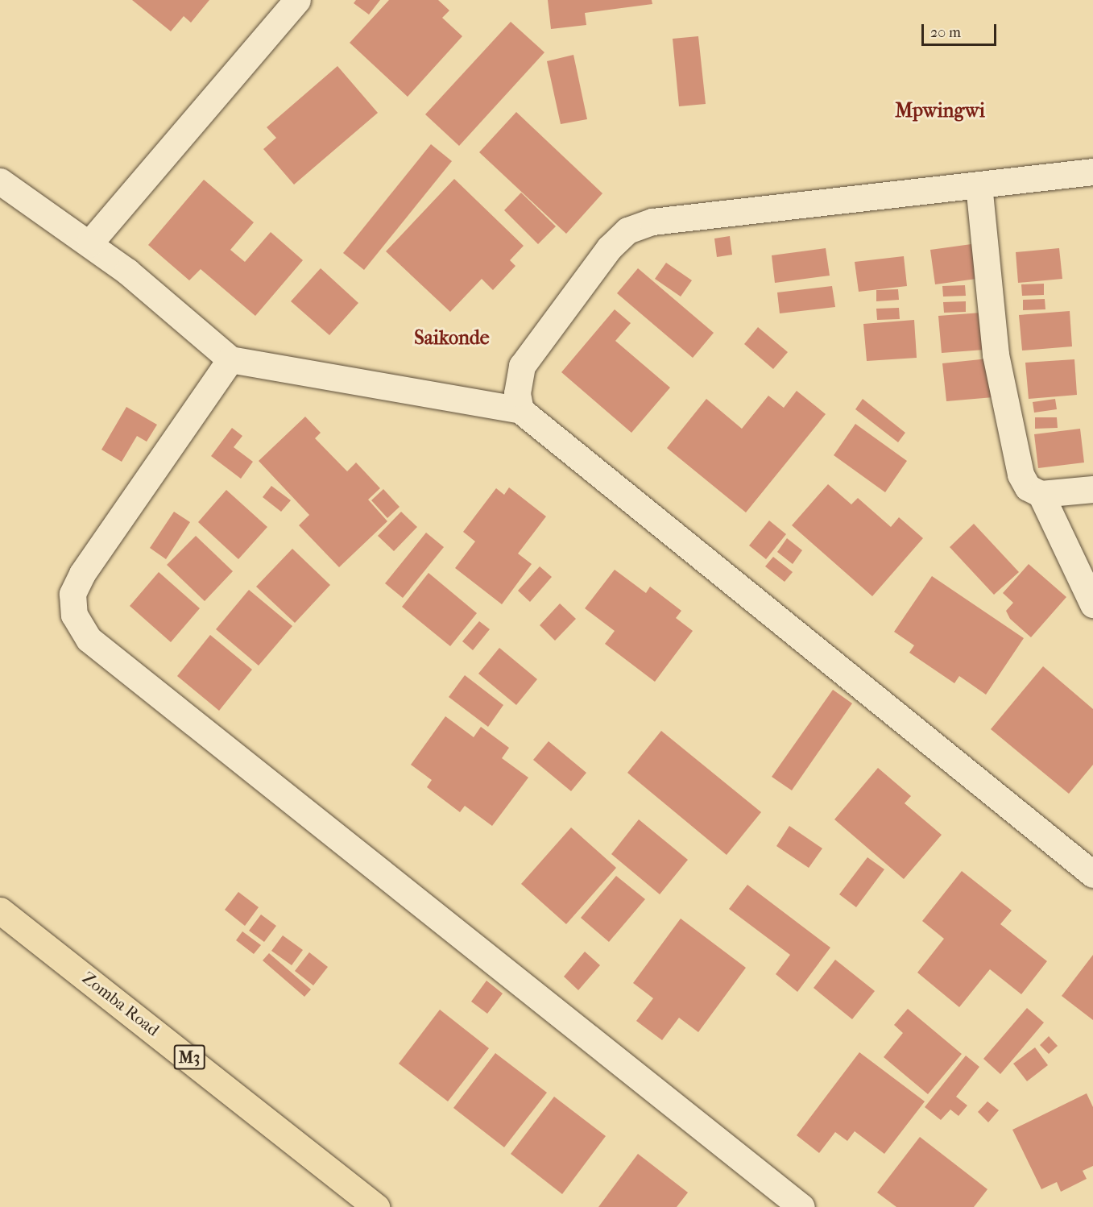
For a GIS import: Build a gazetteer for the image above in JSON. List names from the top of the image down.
{
  "streets": {
    "highway": ["Zomba Road", "M3"]
  },
  "districts": ["Mpwingwi", "Saikonde"],
  "scale_bar": "20 m"
}
